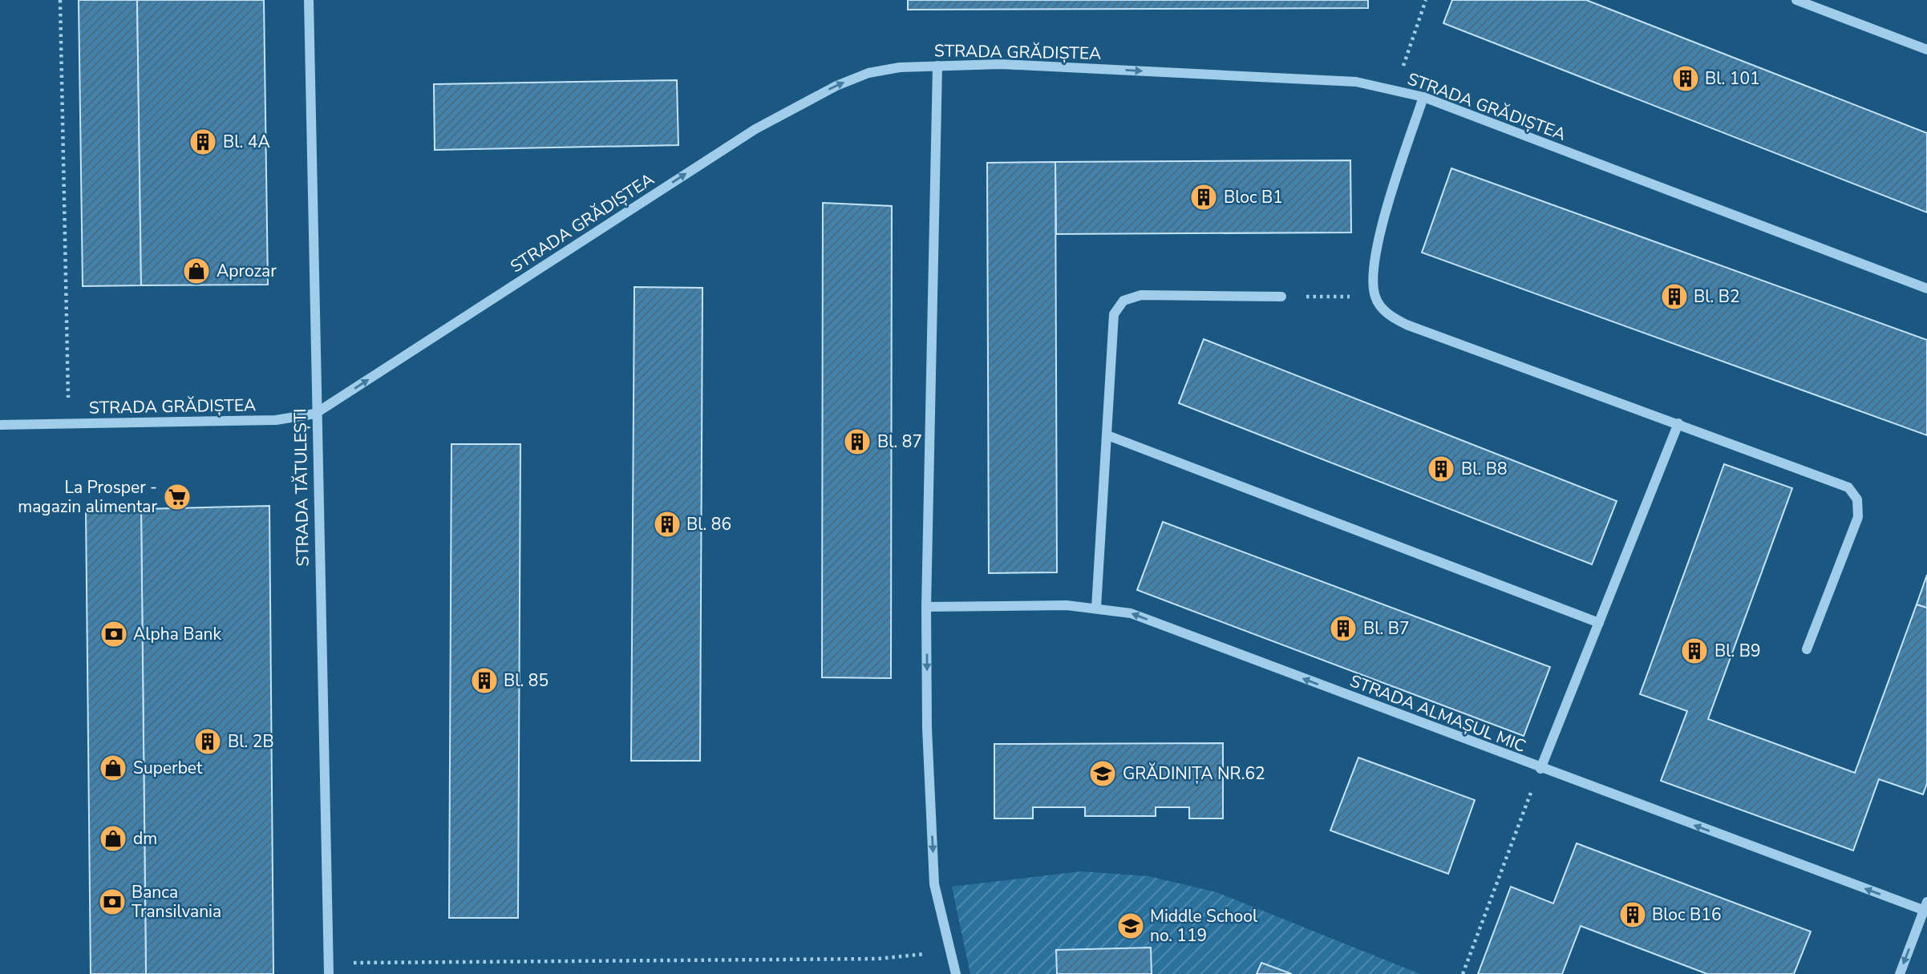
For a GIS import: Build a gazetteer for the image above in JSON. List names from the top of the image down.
{
  "streets": {
    "street": ["STRADA GRĂDIȘTEA", "STRADA TĂTULEȘTI", "STRADA ALMAȘUL MIC"]
  },
  "crossings": [
    ["STRADA GRĂDIȘTEA", "STRADA TĂTULEȘTI"]
  ],
  "one_way": ["STRADA GRĂDIȘTEA", "STRADA ALMAȘUL MIC"],
  "places": {
    "building": [
      "Bl. 101",
      "Bl. 4A",
      "Bloc B1",
      "Bl. B2",
      "Bl. 87",
      "Bl. B8",
      "Bl. 86",
      "Bl. B7",
      "Bl. B9",
      "Bl. 85",
      "Bl. 2B",
      "Bloc B16"
    ],
    "shop": ["Aprozar", "Superbet", "dm"],
    "supermarket": ["La Prosper - magazin alimentar"],
    "bank": ["Alpha Bank", "Banca Transilvania"],
    "school or university": ["GRĂDINIȚA NR.62", "Middle School no. 119"]
  }
}
